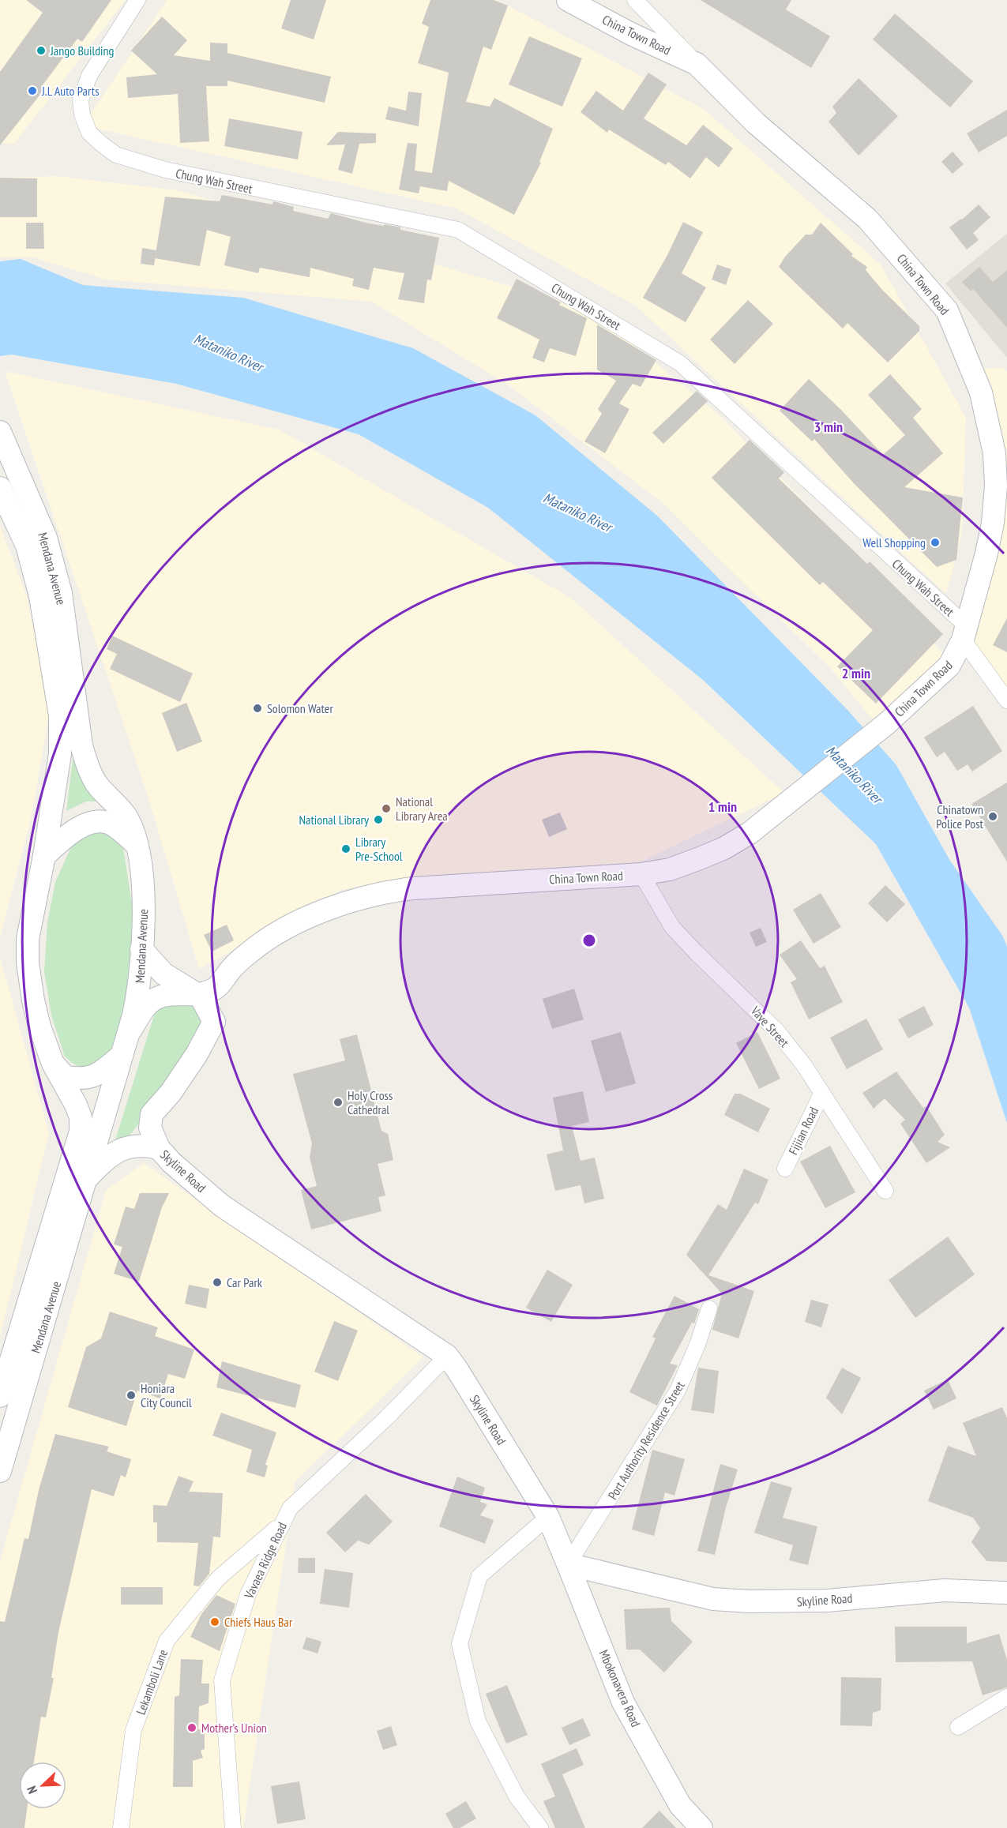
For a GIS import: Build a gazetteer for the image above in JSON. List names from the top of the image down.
{
  "streets": {
    "street": [
      "China Town Road",
      "Chung Wah Street",
      "Mendana Avenue",
      "Vave Street",
      "Fijiian Road",
      "Skyline Road",
      "Port Authority Residence Street",
      "Vavaea Ridge Road",
      "Lekamboli Lane",
      "Mbokonavera Road"
    ]
  },
  "crossings": [
    ["China Town Road", "Chung Wah Street"],
    ["China Town Road", "Vave Street"],
    ["China Town Road", "Skyline Road"],
    ["Vave Street", "Fijiian Road"],
    ["Skyline Road", "Port Authority Residence Street"],
    ["Skyline Road", "Vavaea Ridge Road"],
    ["Skyline Road", "Mbokonavera Road"],
    ["Port Authority Residence Street", "Mbokonavera Road"],
    ["Vavaea Ridge Road", "Lekamboli Lane"]
  ],
  "water": ["Mataniko River"],
  "places": [
    "Jango Building",
    "J.L Auto Parts",
    "Well Shopping",
    "Solomon Water",
    "National Library Area",
    "Chinatown Police Post",
    "National Library",
    "Library Pre-School",
    "Holy Cross Cathedral",
    "Car Park",
    "Honiara City Council",
    "Chiefs Haus Bar",
    "Mother’s Union"
  ],
  "north": "bottom left",
  "rings": ["3 min", "2 min", "1 min"]
}
